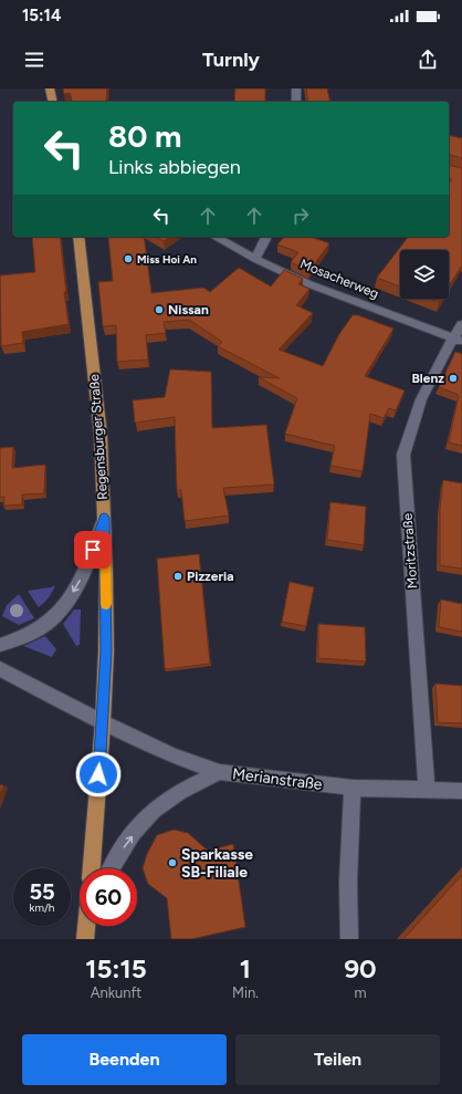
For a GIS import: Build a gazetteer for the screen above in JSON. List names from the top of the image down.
{
  "streets": {
    "main road": ["Regensburger Straße"],
    "street": ["Mosacherweg", "Moritzstraße", "Merianstraße"]
  },
  "crossings": [
    ["Mosacherweg", "Moritzstraße"],
    ["Regensburger Straße", "Merianstraße"],
    ["Moritzstraße", "Merianstraße"]
  ],
  "places": [
    "Miss Hoi An",
    "Nissan",
    "Blenz",
    "Pizzeria",
    "Sparkasse SB-Filiale"
  ],
  "page": {
    "status": "15:14",
    "header": "Turnly",
    "turn": ["80 m", "Links abbiegen"],
    "speed": "55 km/h",
    "limit": "60",
    "eta": [
      "15:15",
      "Ankunft",
      "1",
      "Min.",
      "90",
      "m"
    ],
    "buttons": ["Beenden", "Teilen"]
  }
}
